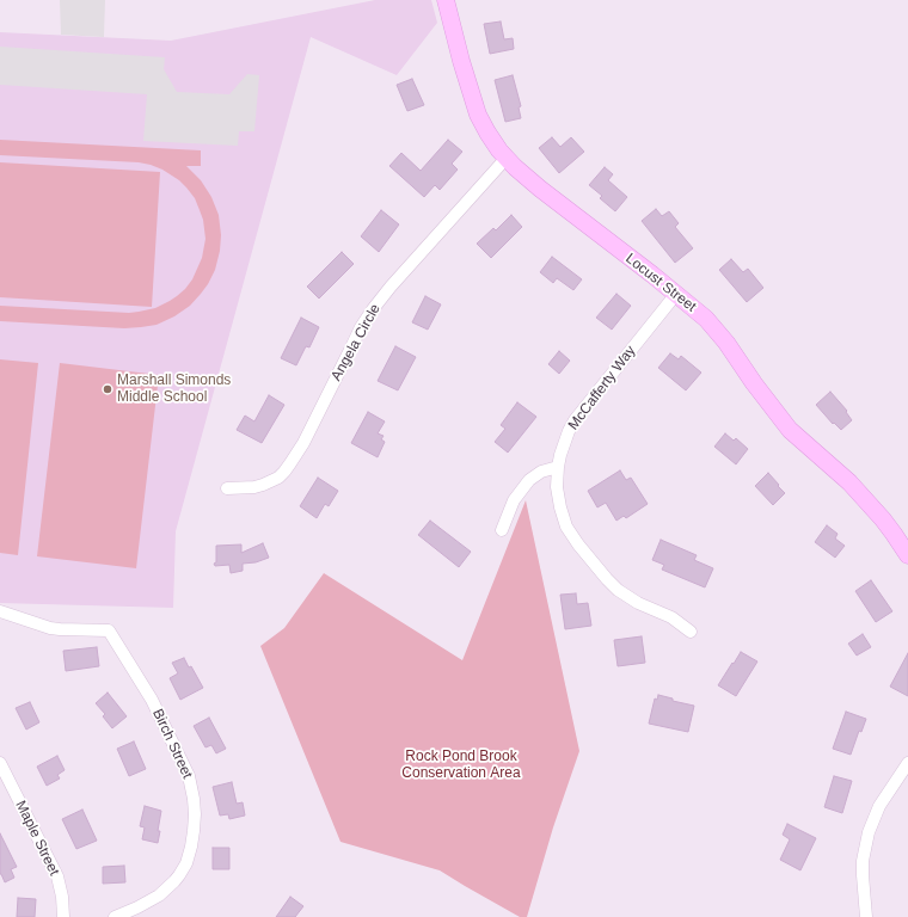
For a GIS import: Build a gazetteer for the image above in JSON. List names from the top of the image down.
{
  "streets": {
    "street": [
      "Locust Street",
      "Angela Circle",
      "McCafferty Way",
      "Birch Street",
      "Maple Street"
    ]
  },
  "crossings": [
    ["Locust Street", "Angela Circle"],
    ["Locust Street", "McCafferty Way"]
  ],
  "parks": ["Rock Pond Brook Conservation Area"],
  "places": ["Marshall Simonds Middle School"]
}
